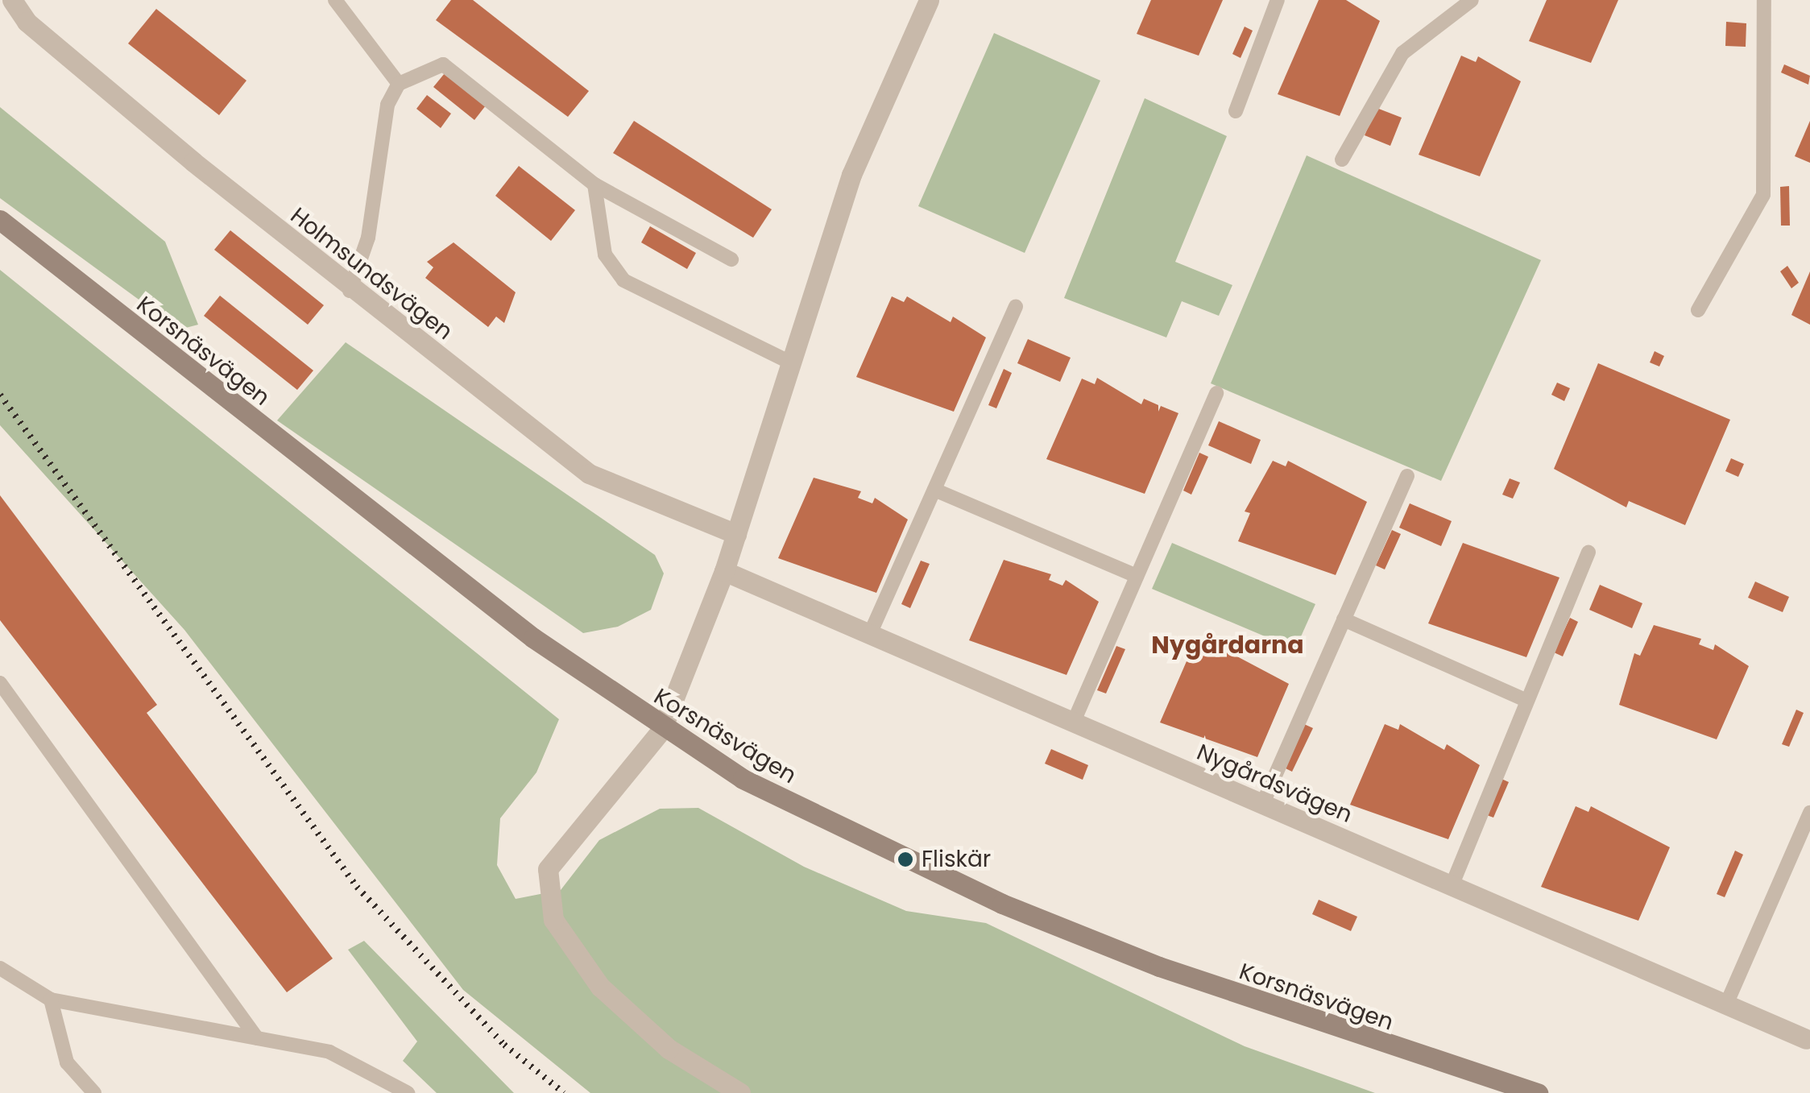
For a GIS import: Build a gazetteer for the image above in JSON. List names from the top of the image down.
{
  "streets": {
    "street": ["Holmsundsvägen", "Korsnäsvägen", "Nygårdsvägen"]
  },
  "districts": ["Nygårdarna"],
  "places": ["Fliskär"]
}
